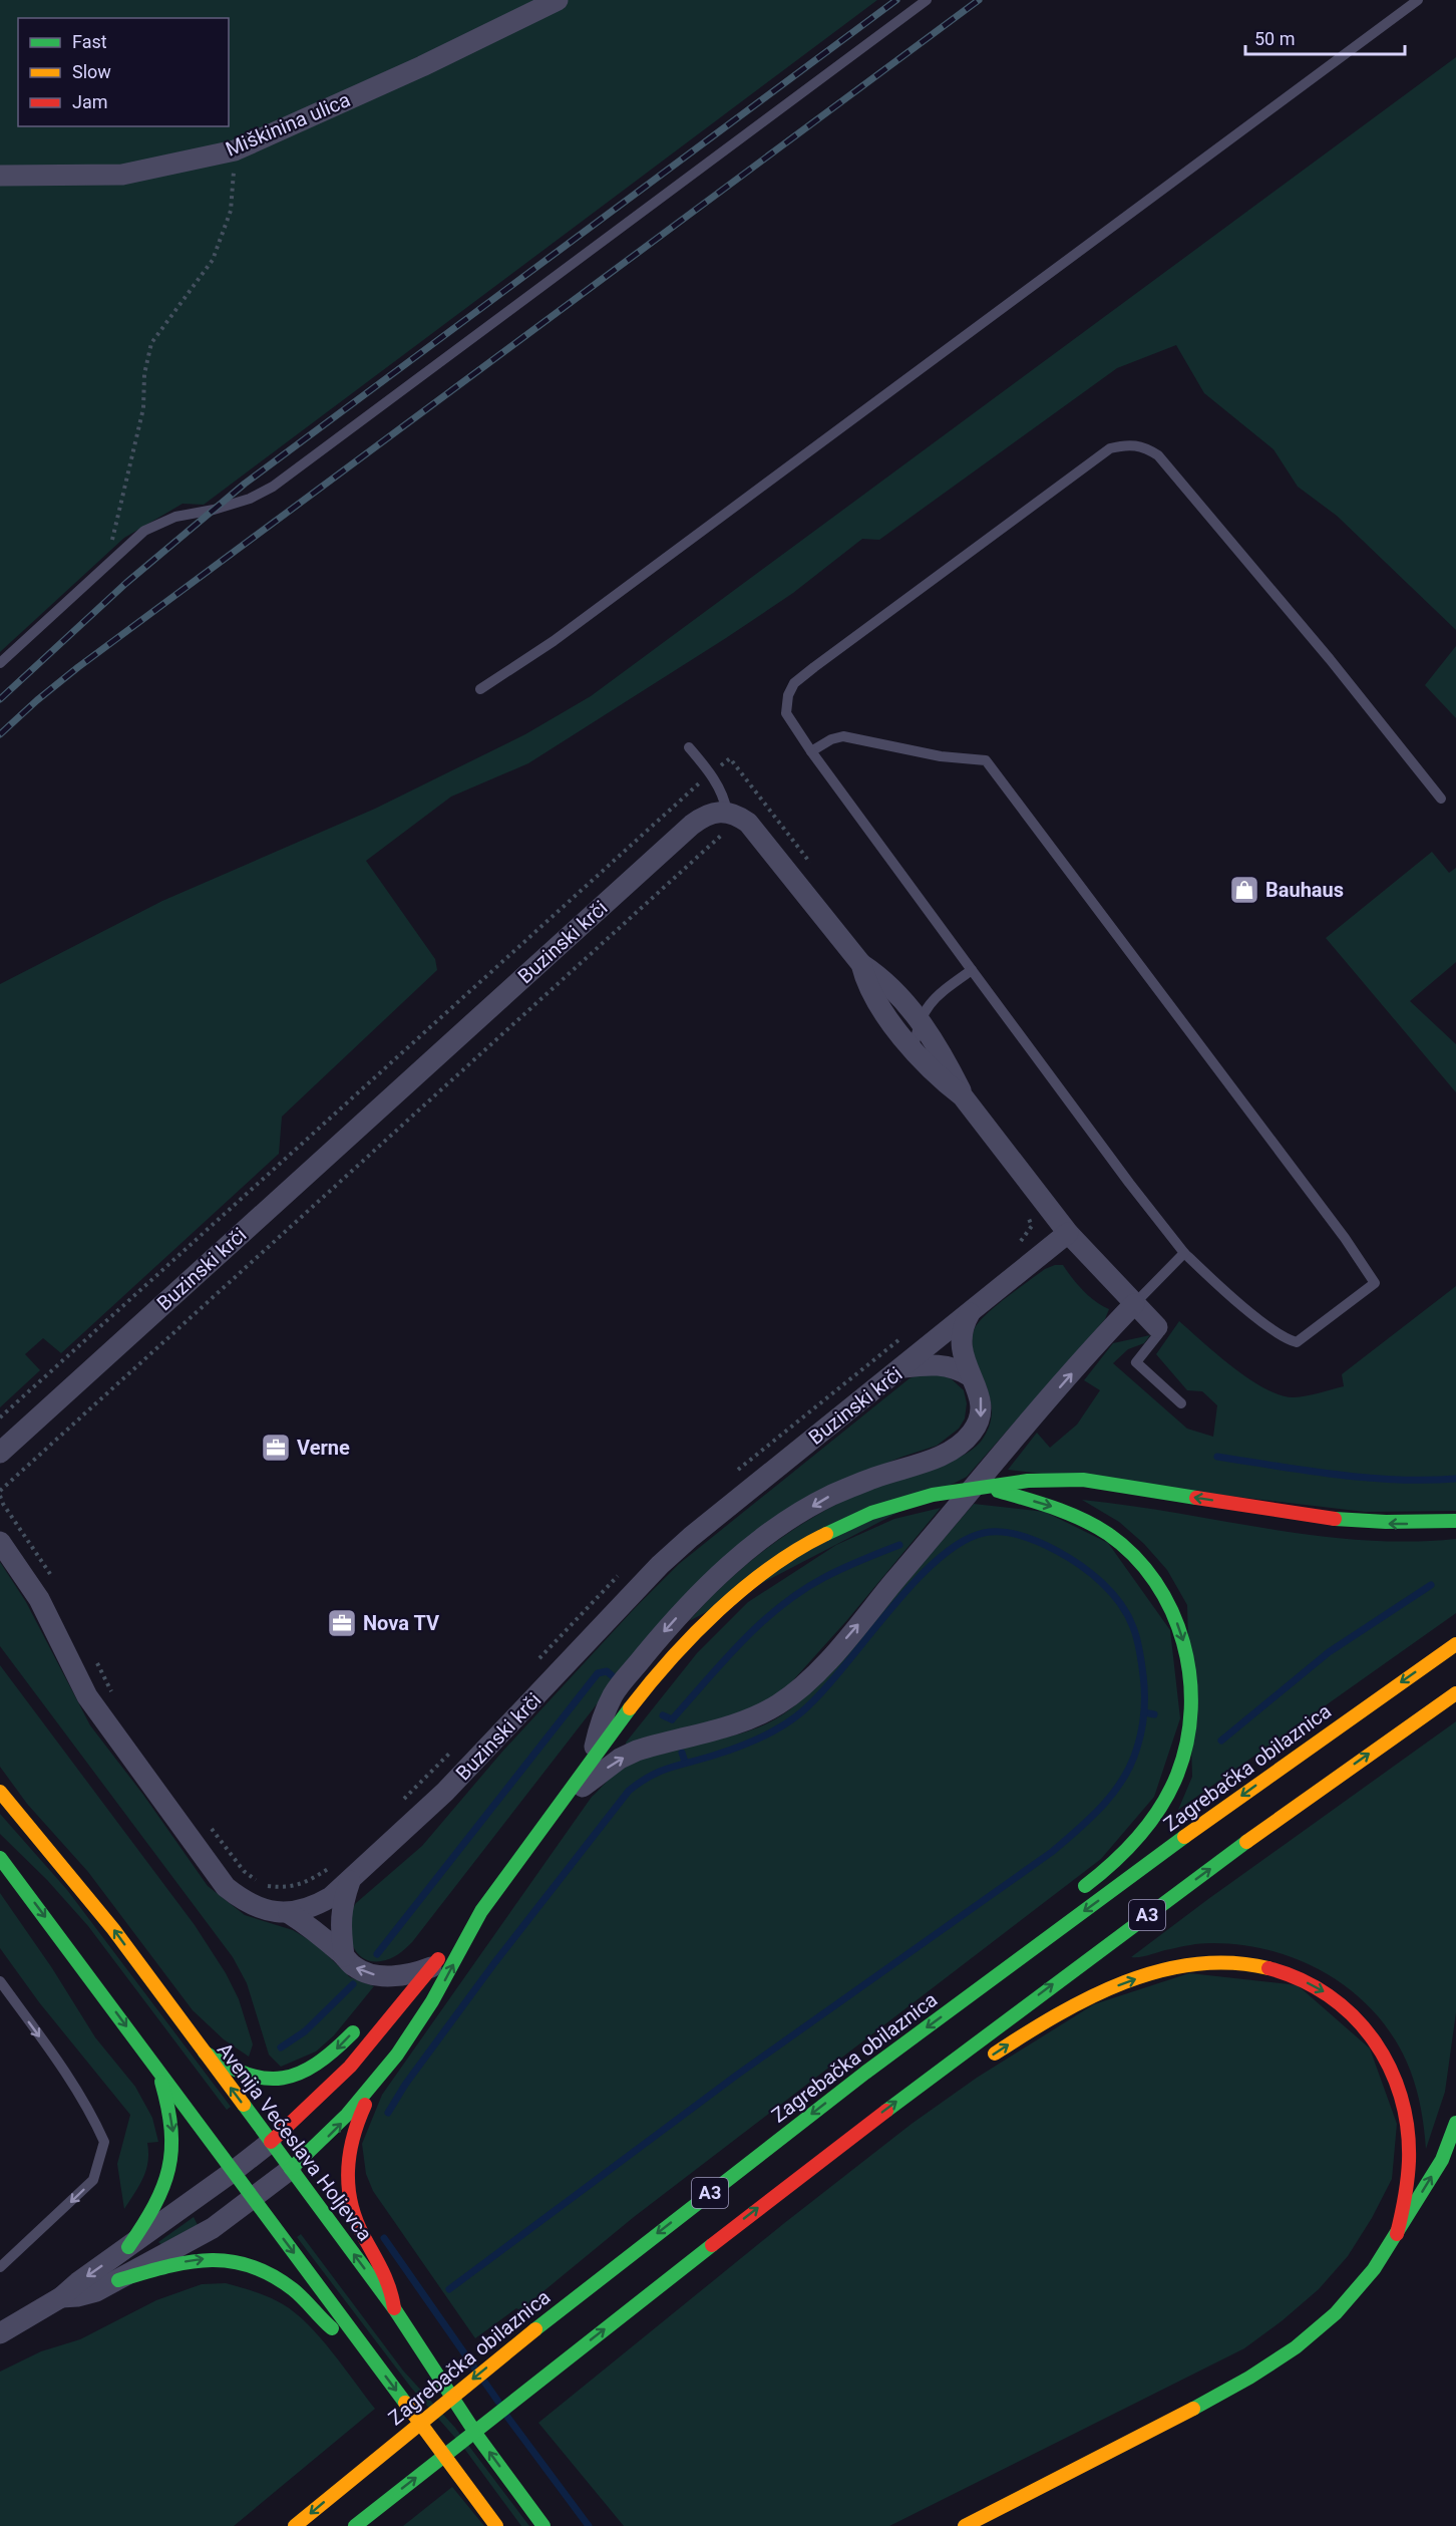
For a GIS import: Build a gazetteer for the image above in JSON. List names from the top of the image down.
{
  "streets": {
    "main road": ["Zagrebačka obilaznica", "A3", "Avenija Većeslava Holjevca"],
    "street": ["Miškinina ulica", "Buzinski krči"]
  },
  "places": {
    "shop": ["Bauhaus"],
    "office": ["Verne", "Nova TV"]
  },
  "legend": ["Fast", "Slow", "Jam"],
  "scale_bar": "50 m"
}
